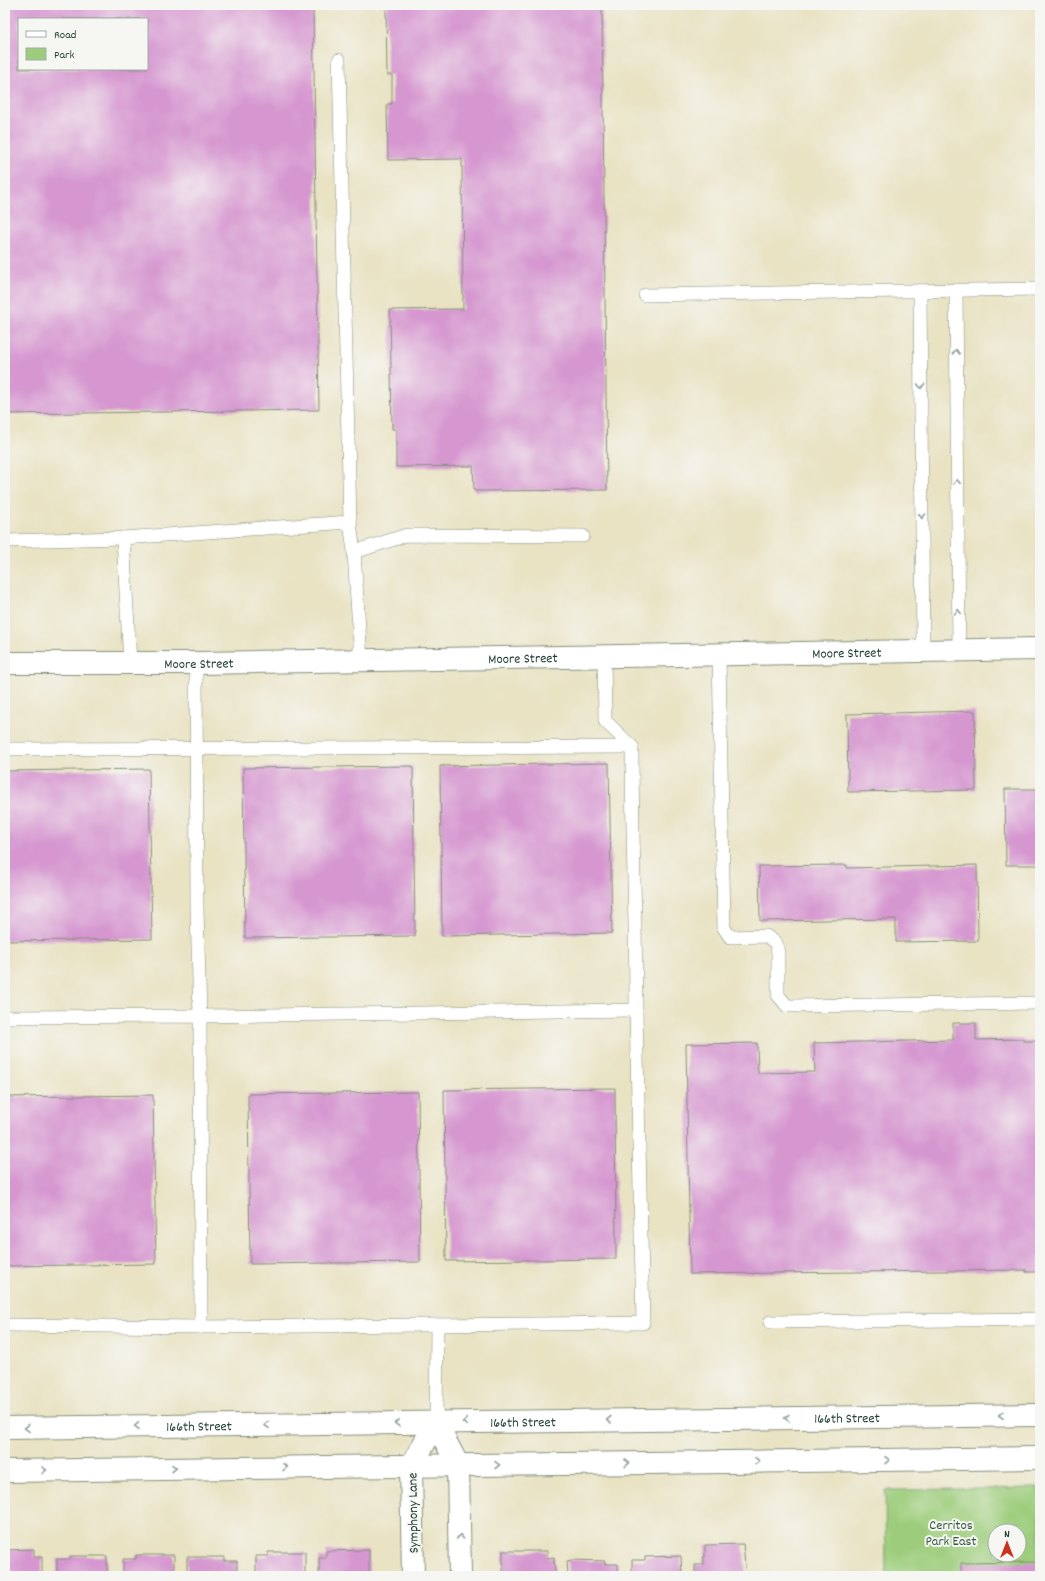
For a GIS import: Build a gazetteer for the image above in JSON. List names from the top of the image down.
{
  "streets": {
    "street": ["Moore Street", "166th Street", "Symphony Lane"]
  },
  "crossings": [
    ["166th Street", "Symphony Lane"]
  ],
  "parks": ["Cerritos Park East"],
  "legend": ["Road", "Park"],
  "north": "top"
}
